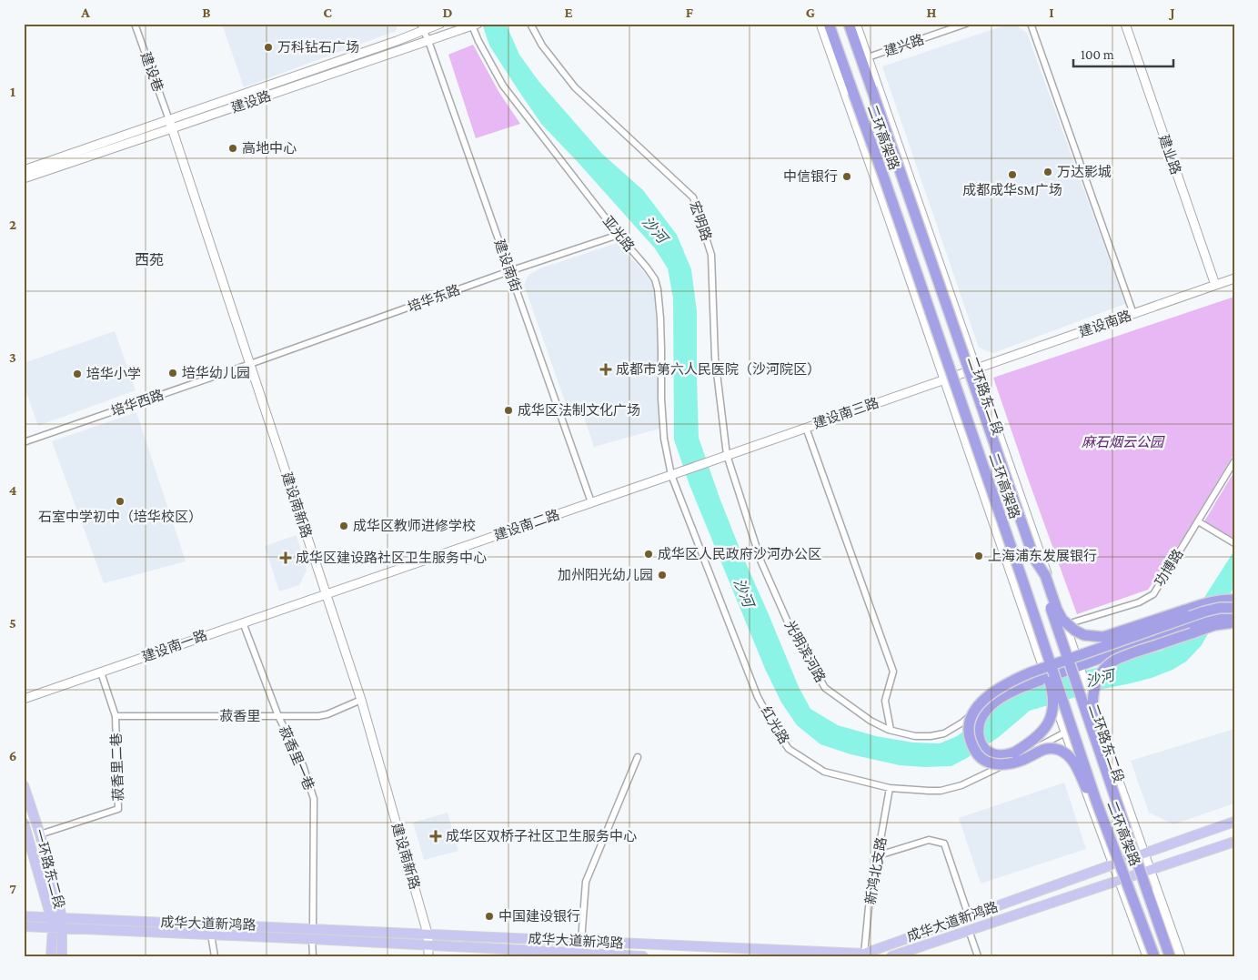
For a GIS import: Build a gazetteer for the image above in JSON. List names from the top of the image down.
{
  "streets": {
    "highway": ["二环高架路"],
    "main road": ["一环路东二段", "成华大道新鸿路"],
    "street": [
      "建兴路",
      "建设巷",
      "建设路",
      "建业路",
      "宏明路",
      "亚光路",
      "建设南街",
      "培华东路",
      "建设南路",
      "二环路东二段",
      "培华西路",
      "建设南三路",
      "建设南新路",
      "建设南二路",
      "功博路",
      "建设南一路",
      "光明滨河路",
      "菽香里",
      "红光路",
      "菽香里一巷",
      "菽香里二巷",
      "新鸿北支路"
    ]
  },
  "crossings": [
    ["建兴路", "二环路东二段"],
    ["建设巷", "建设路"],
    ["建设巷", "建设南新路"],
    ["建设路", "亚光路"],
    ["建设路", "建设南街"],
    ["建设路", "建设南新路"],
    ["建业路", "建设南路"],
    ["宏明路", "建设南三路"],
    ["宏明路", "光明滨河路"],
    ["亚光路", "培华东路"],
    ["亚光路", "建设南三路"],
    ["亚光路", "建设南二路"],
    ["亚光路", "红光路"],
    ["建设南街", "培华东路"],
    ["建设南街", "建设南二路"],
    ["培华东路", "培华西路"],
    ["培华东路", "建设南新路"],
    ["建设南路", "二环路东二段"],
    ["建设南路", "建设南三路"],
    ["二环路东二段", "建设南三路"],
    ["二环路东二段", "功博路"],
    ["二环路东二段", "成华大道新鸿路"],
    ["培华西路", "建设南新路"],
    ["建设南三路", "建设南二路"],
    ["建设南三路", "光明滨河路"],
    ["建设南三路", "红光路"],
    ["建设南新路", "建设南二路"],
    ["建设南新路", "建设南一路"],
    ["建设南新路", "菽香里"],
    ["建设南新路", "成华大道新鸿路"],
    ["建设南二路", "建设南一路"],
    ["建设南二路", "红光路"],
    ["建设南一路", "菽香里一巷"],
    ["建设南一路", "菽香里二巷"],
    ["菽香里", "菽香里一巷"],
    ["菽香里", "菽香里二巷"],
    ["红光路", "新鸿北支路"],
    ["菽香里一巷", "成华大道新鸿路"],
    ["菽香里二巷", "一环路东二段"],
    ["一环路东二段", "成华大道新鸿路"],
    ["新鸿北支路", "成华大道新鸿路"]
  ],
  "districts": ["西苑"],
  "water": ["沙河"],
  "parks": ["麻石烟云公园"],
  "places": {
    "other": [
      "万科钻石广场",
      "高地中心",
      "万达影城",
      "成都成华SM广场",
      "中信银行",
      "培华幼儿园",
      "培华小学",
      "成华区法制文化广场",
      "石室中学初中（培华校区）",
      "成华区教师进修学校",
      "成华区人民政府沙河办公区",
      "上海浦东发展银行",
      "加州阳光幼儿园",
      "中国建设银行"
    ],
    "health": ["成都市第六人民医院（沙河院区）", "成华区建设路社区卫生服务中心", "成华区双桥子社区卫生服务中心"]
  },
  "scale_bar": "100 m",
  "grid": {
    "columns": [
      "A",
      "B",
      "C",
      "D",
      "E",
      "F",
      "G",
      "H",
      "I",
      "J"
    ],
    "rows": [
      "1",
      "2",
      "3",
      "4",
      "5",
      "6",
      "7"
    ]
  }
}
